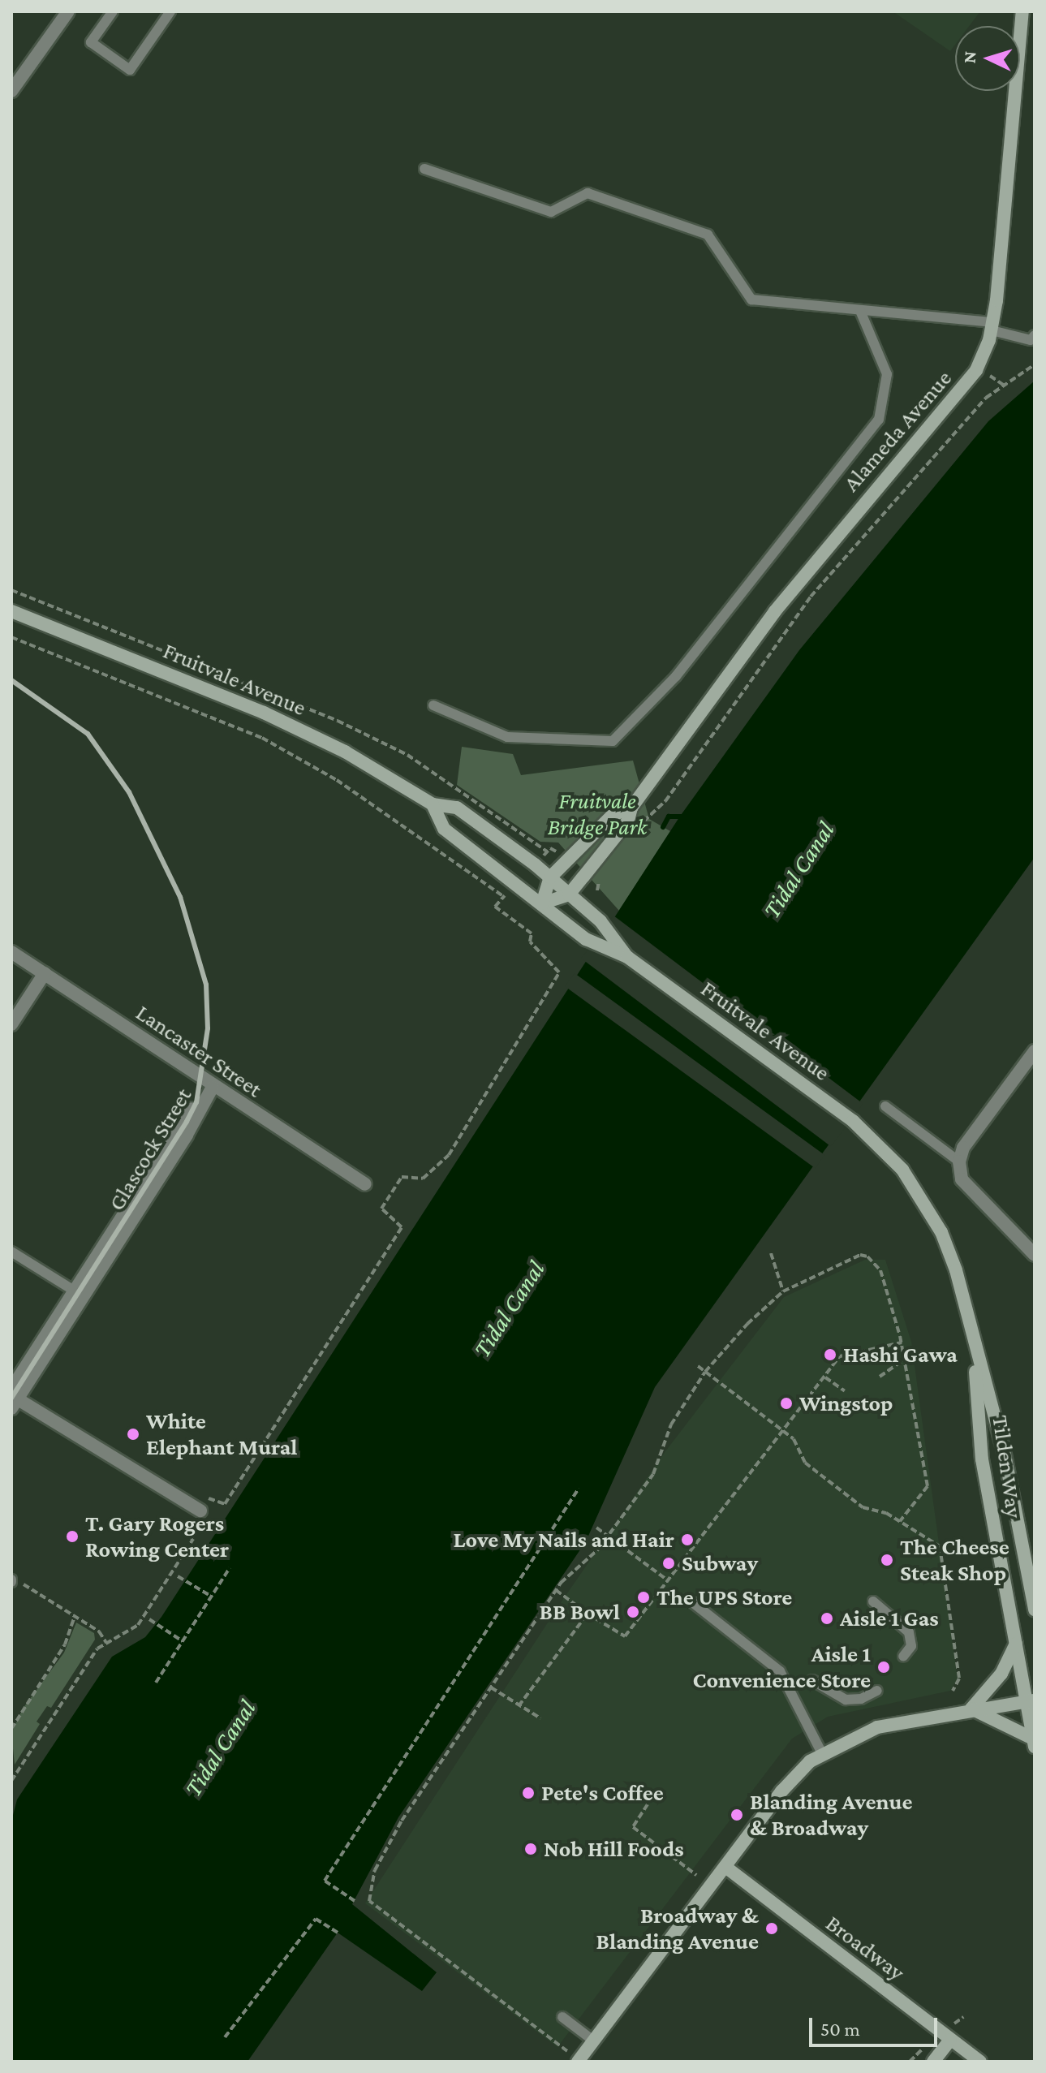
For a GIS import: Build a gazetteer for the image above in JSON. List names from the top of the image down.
{
  "streets": {
    "main road": [
      "Alameda Avenue",
      "Fruitvale Avenue",
      "Tilden Way",
      "Broadway"
    ],
    "street": ["Lancaster Street", "Glascock Street"]
  },
  "crossings": [
    ["Alameda Avenue", "Fruitvale Avenue"],
    ["Fruitvale Avenue", "Tilden Way"],
    ["Lancaster Street", "Glascock Street"]
  ],
  "water": ["Tidal Canal"],
  "parks": ["Fruitvale Bridge Park"],
  "places": [
    "Hashi Gawa",
    "Wingstop",
    "White Elephant Mural",
    "T. Gary Rogers Rowing Center",
    "Love My Nails and Hair",
    "The Cheese Steak Shop",
    "Subway",
    "The UPS Store",
    "BB Bowl",
    "Aisle 1 Gas",
    "Aisle 1 Convenience Store",
    "Pete's Coffee",
    "Blanding Avenue & Broadway",
    "Nob Hill Foods",
    "Broadway & Blanding Avenue"
  ],
  "scale_bar": "50 m",
  "north": "left"
}
